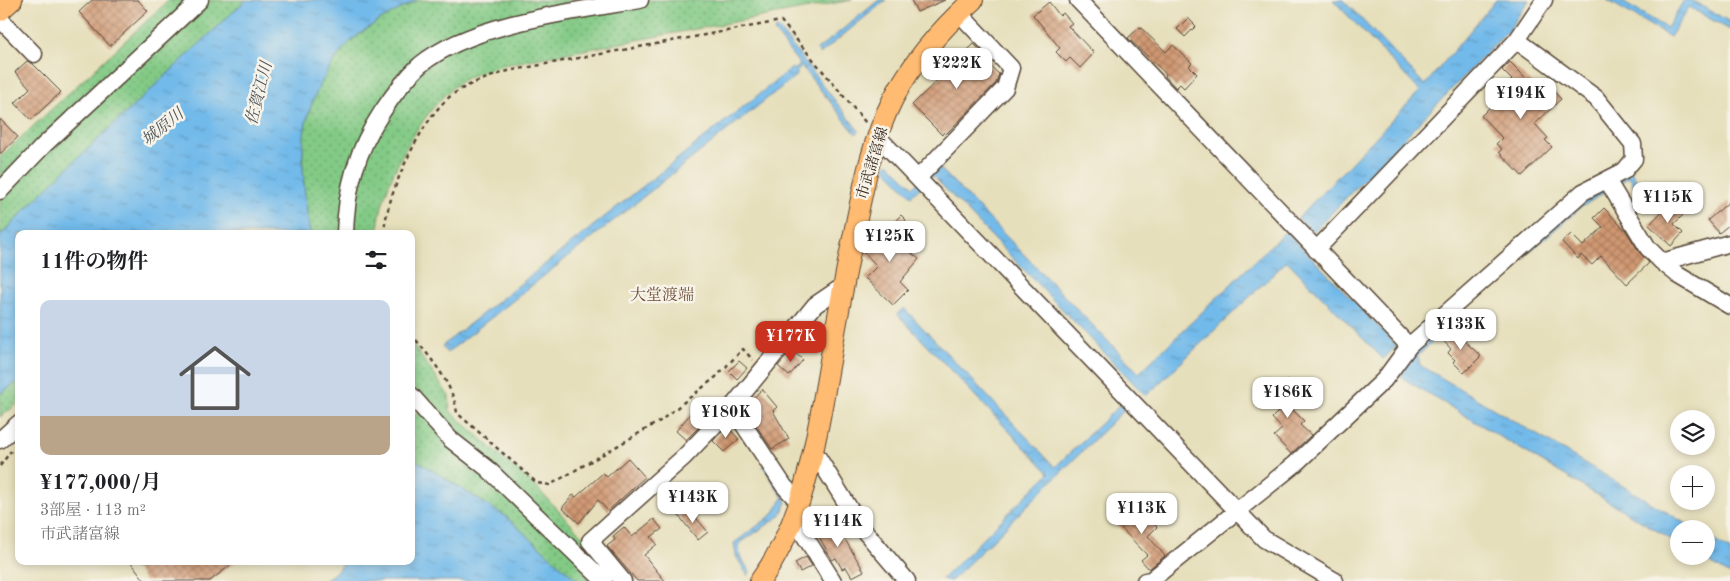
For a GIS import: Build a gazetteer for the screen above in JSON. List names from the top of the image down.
{
  "streets": {
    "main road": ["市武諸富線"]
  },
  "districts": ["大堂渡端"],
  "water": ["佐賀江川", "城原川"],
  "page": {
    "price": [
      "¥222K",
      "¥194K",
      "¥115K",
      "¥125K",
      "¥133K",
      "¥177K",
      "¥186K",
      "¥180K",
      "¥143K",
      "¥113K",
      "¥114K"
    ],
    "heading": "11件の物件",
    "list": [
      {
        "name": "¥177,000/月",
        "note": "3部屋 · 113 m² · 市武諸富線"
      }
    ],
    "map_buttons": ["+", "−"]
  }
}
